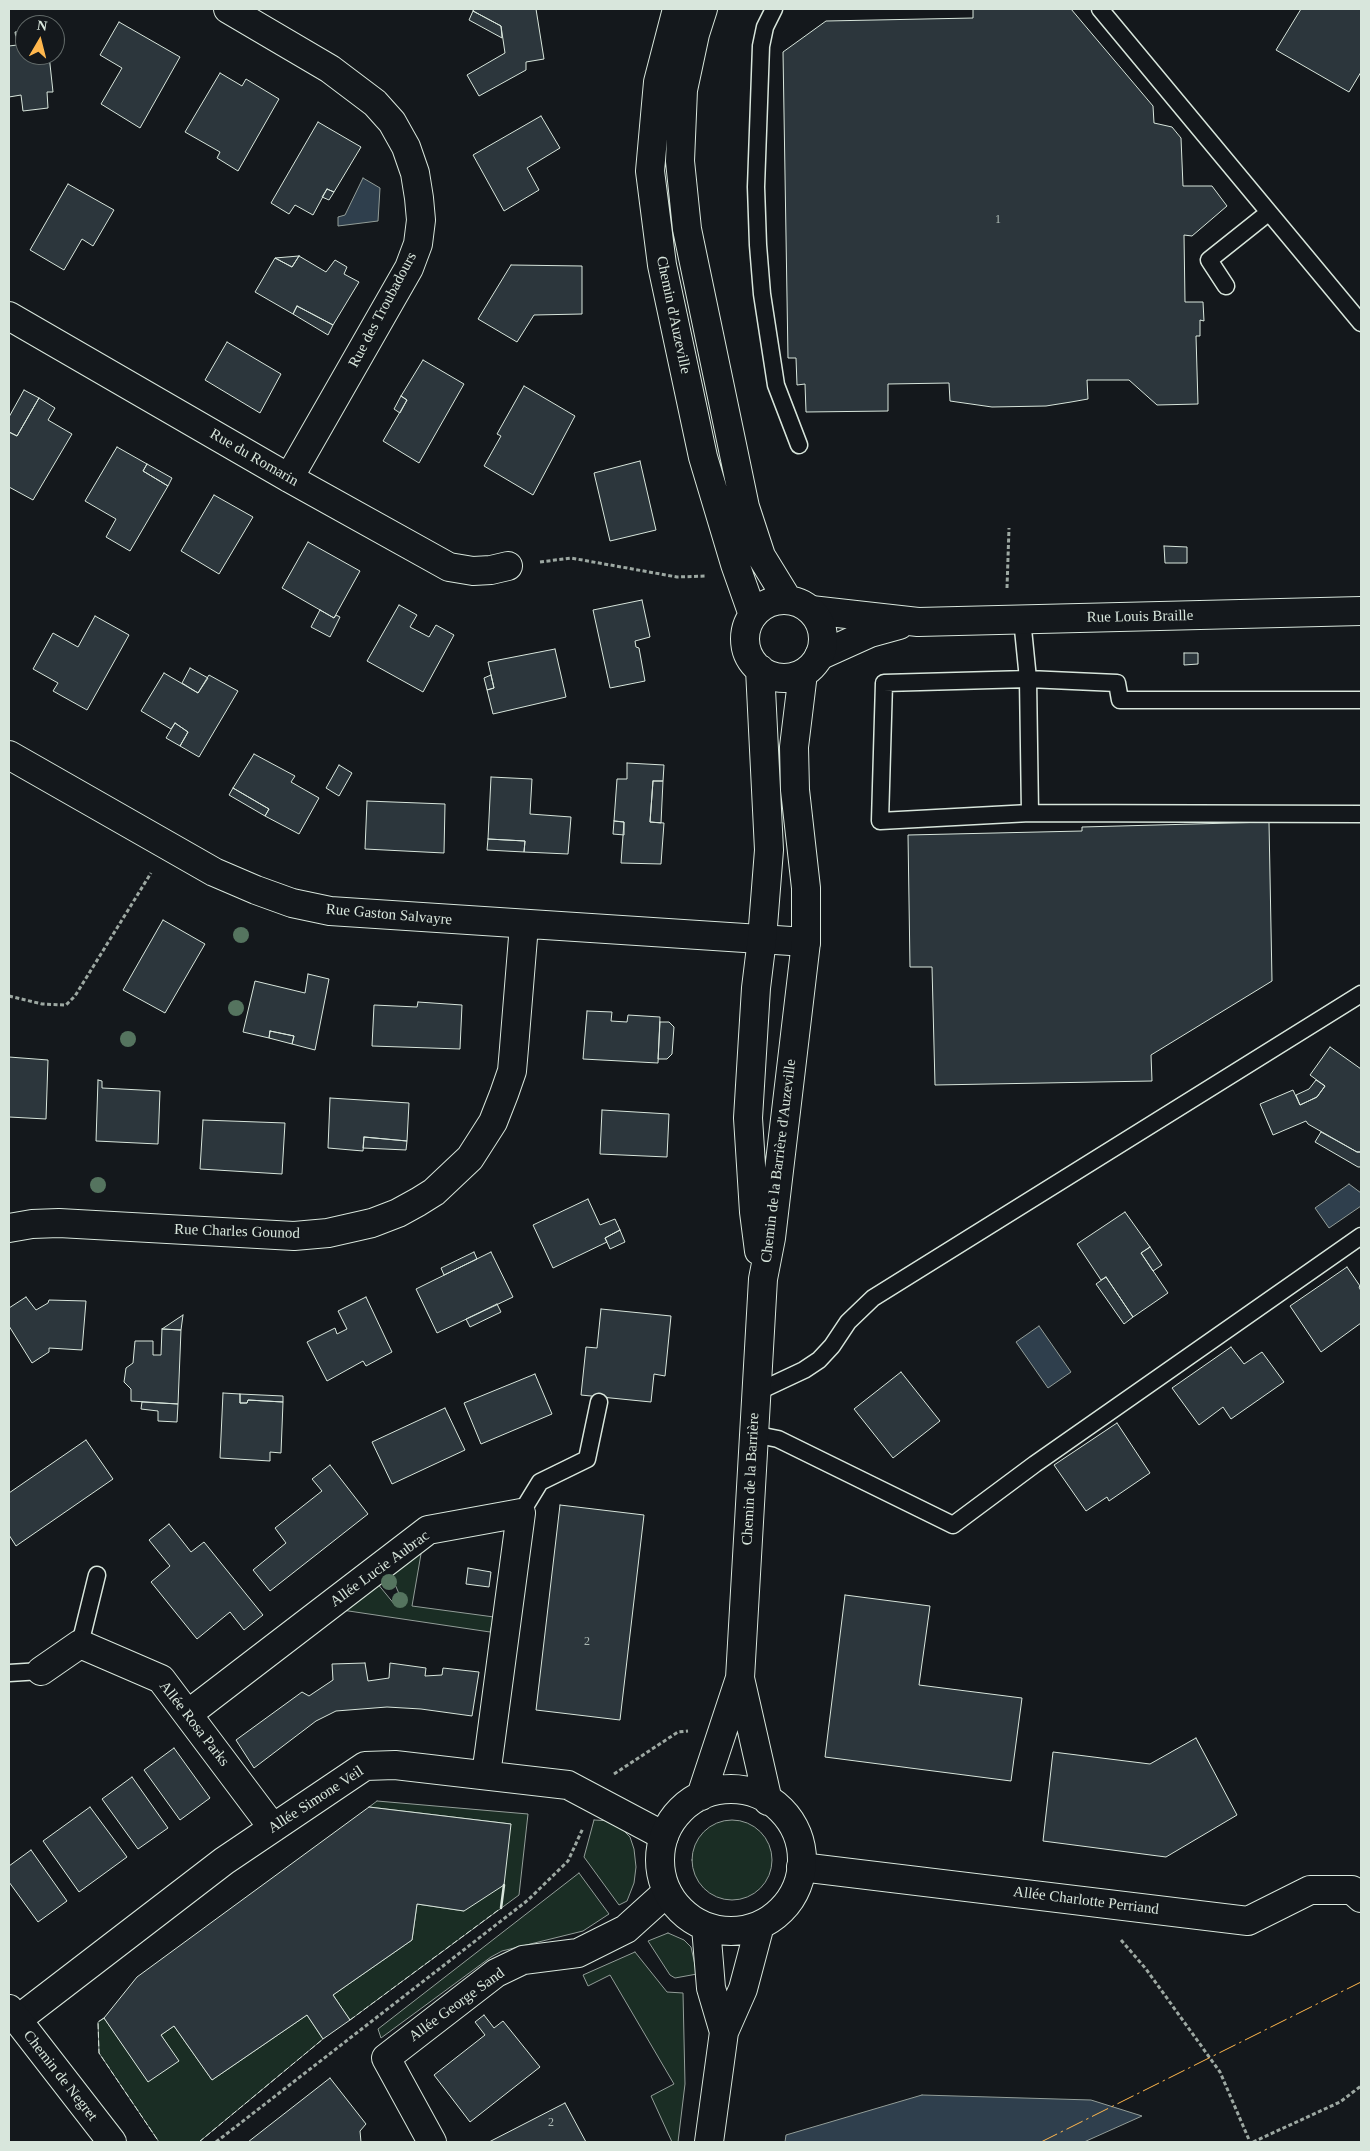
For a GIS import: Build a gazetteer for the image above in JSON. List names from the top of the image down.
{
  "streets": {
    "street": [
      "Rue des Troubadours",
      "Chemin d'Auzeville",
      "Rue du Romarin",
      "Rue Louis Braille",
      "Rue Gaston Salvayre",
      "Chemin de la Barrière d'Auzeville",
      "Rue Charles Gounod",
      "Chemin de la Barrière",
      "Allée Lucie Aubrac",
      "Allée Rosa Parks",
      "Allée Simone Veil",
      "Allée Charlotte Perriand",
      "Allée George Sand",
      "Chemin de Negret"
    ]
  },
  "crossings": [
    ["Rue des Troubadours", "Rue du Romarin"],
    ["Chemin d'Auzeville", "Rue Louis Braille"],
    ["Chemin d'Auzeville", "Chemin de la Barrière d'Auzeville"],
    ["Rue Louis Braille", "Chemin de la Barrière d'Auzeville"],
    ["Rue Gaston Salvayre", "Chemin de la Barrière d'Auzeville"],
    ["Rue Gaston Salvayre", "Rue Charles Gounod"],
    ["Chemin de la Barrière d'Auzeville", "Chemin de la Barrière"],
    ["Chemin de la Barrière", "Allée Simone Veil"],
    ["Chemin de la Barrière", "Allée Charlotte Perriand"],
    ["Chemin de la Barrière", "Allée George Sand"],
    ["Allée Lucie Aubrac", "Allée Rosa Parks"],
    ["Allée Rosa Parks", "Allée Simone Veil"],
    ["Allée Simone Veil", "Allée Charlotte Perriand"],
    ["Allée Simone Veil", "Allée George Sand"],
    ["Allée Simone Veil", "Chemin de Negret"],
    ["Allée Charlotte Perriand", "Allée George Sand"]
  ],
  "house_numbers": ["1", "2", "2"],
  "north": "top"
}
